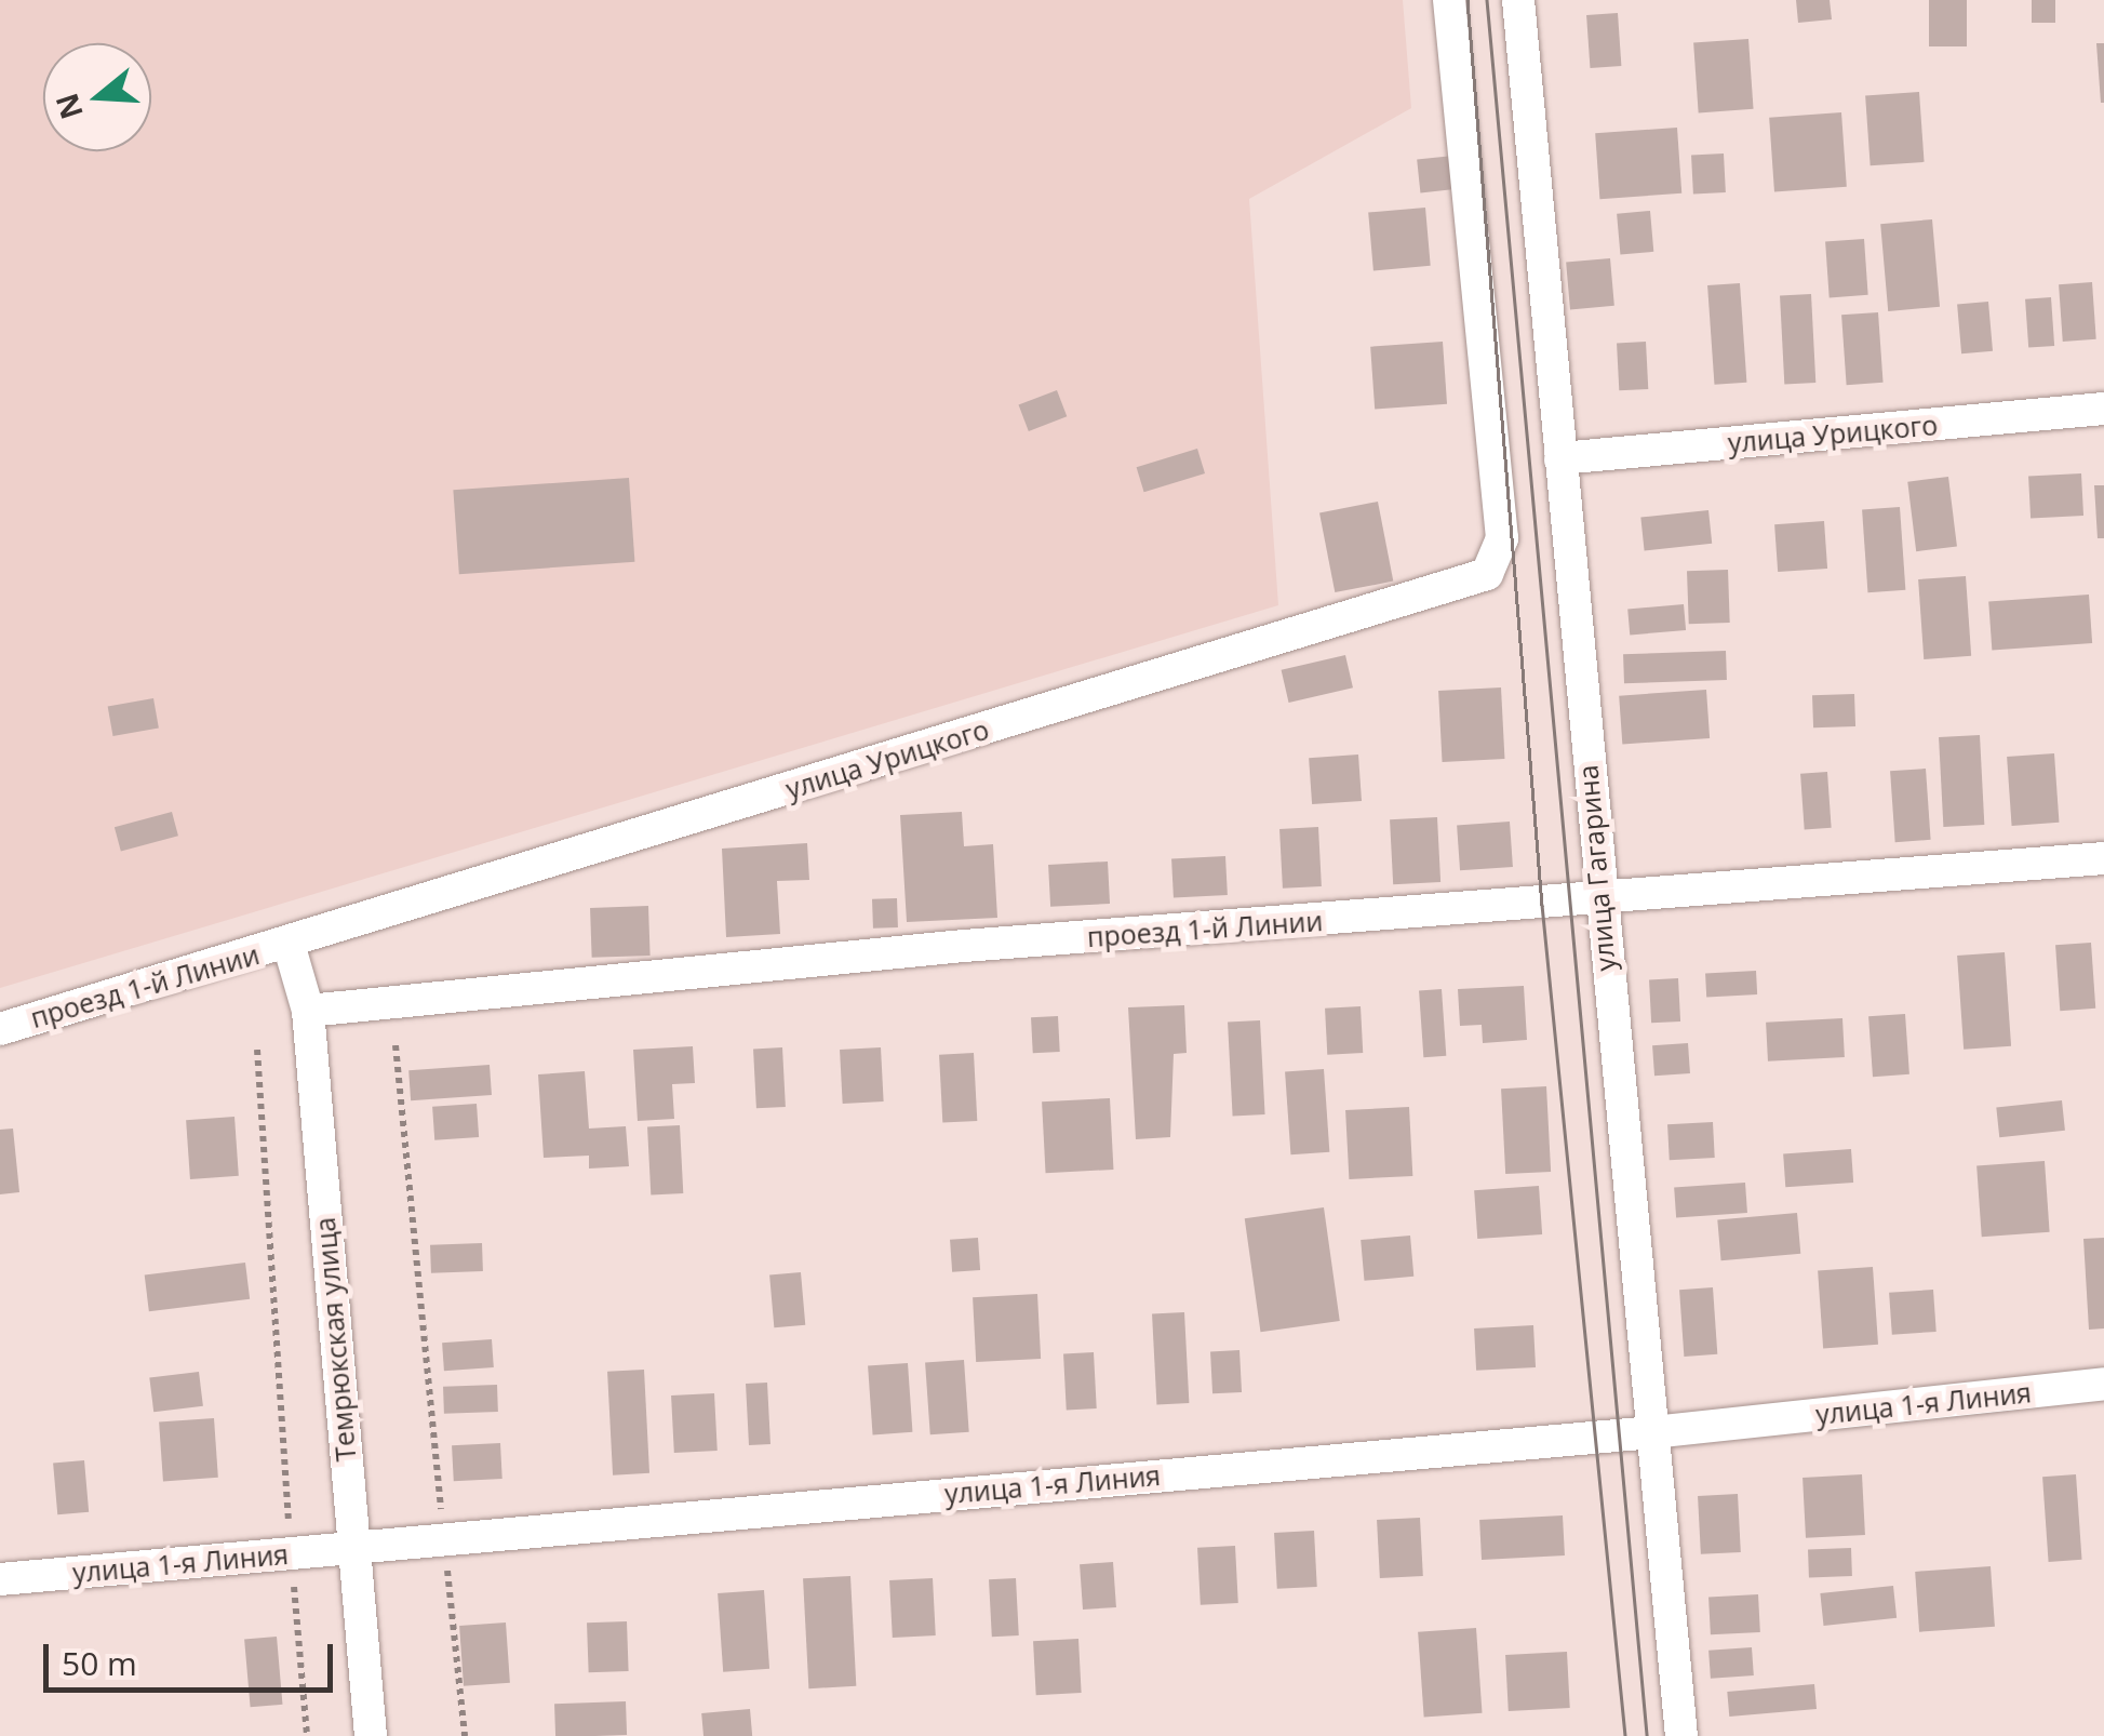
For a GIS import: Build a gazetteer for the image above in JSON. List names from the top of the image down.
{
  "streets": {
    "street": [
      "улица Урицкого",
      "улица Гагарина",
      "проезд 1-й Линии",
      "Темрюкская улица",
      "улица 1-я Линия"
    ]
  },
  "crossings": [
    ["улица Урицкого", "улица Гагарина"],
    ["улица Урицкого", "проезд 1-й Линии"],
    ["улица Урицкого", "Темрюкская улица"],
    ["улица Гагарина", "проезд 1-й Линии"],
    ["улица Гагарина", "улица 1-я Линия"],
    ["проезд 1-й Линии", "Темрюкская улица"],
    ["Темрюкская улица", "улица 1-я Линия"]
  ],
  "scale_bar": "50 m",
  "north": "left"
}
